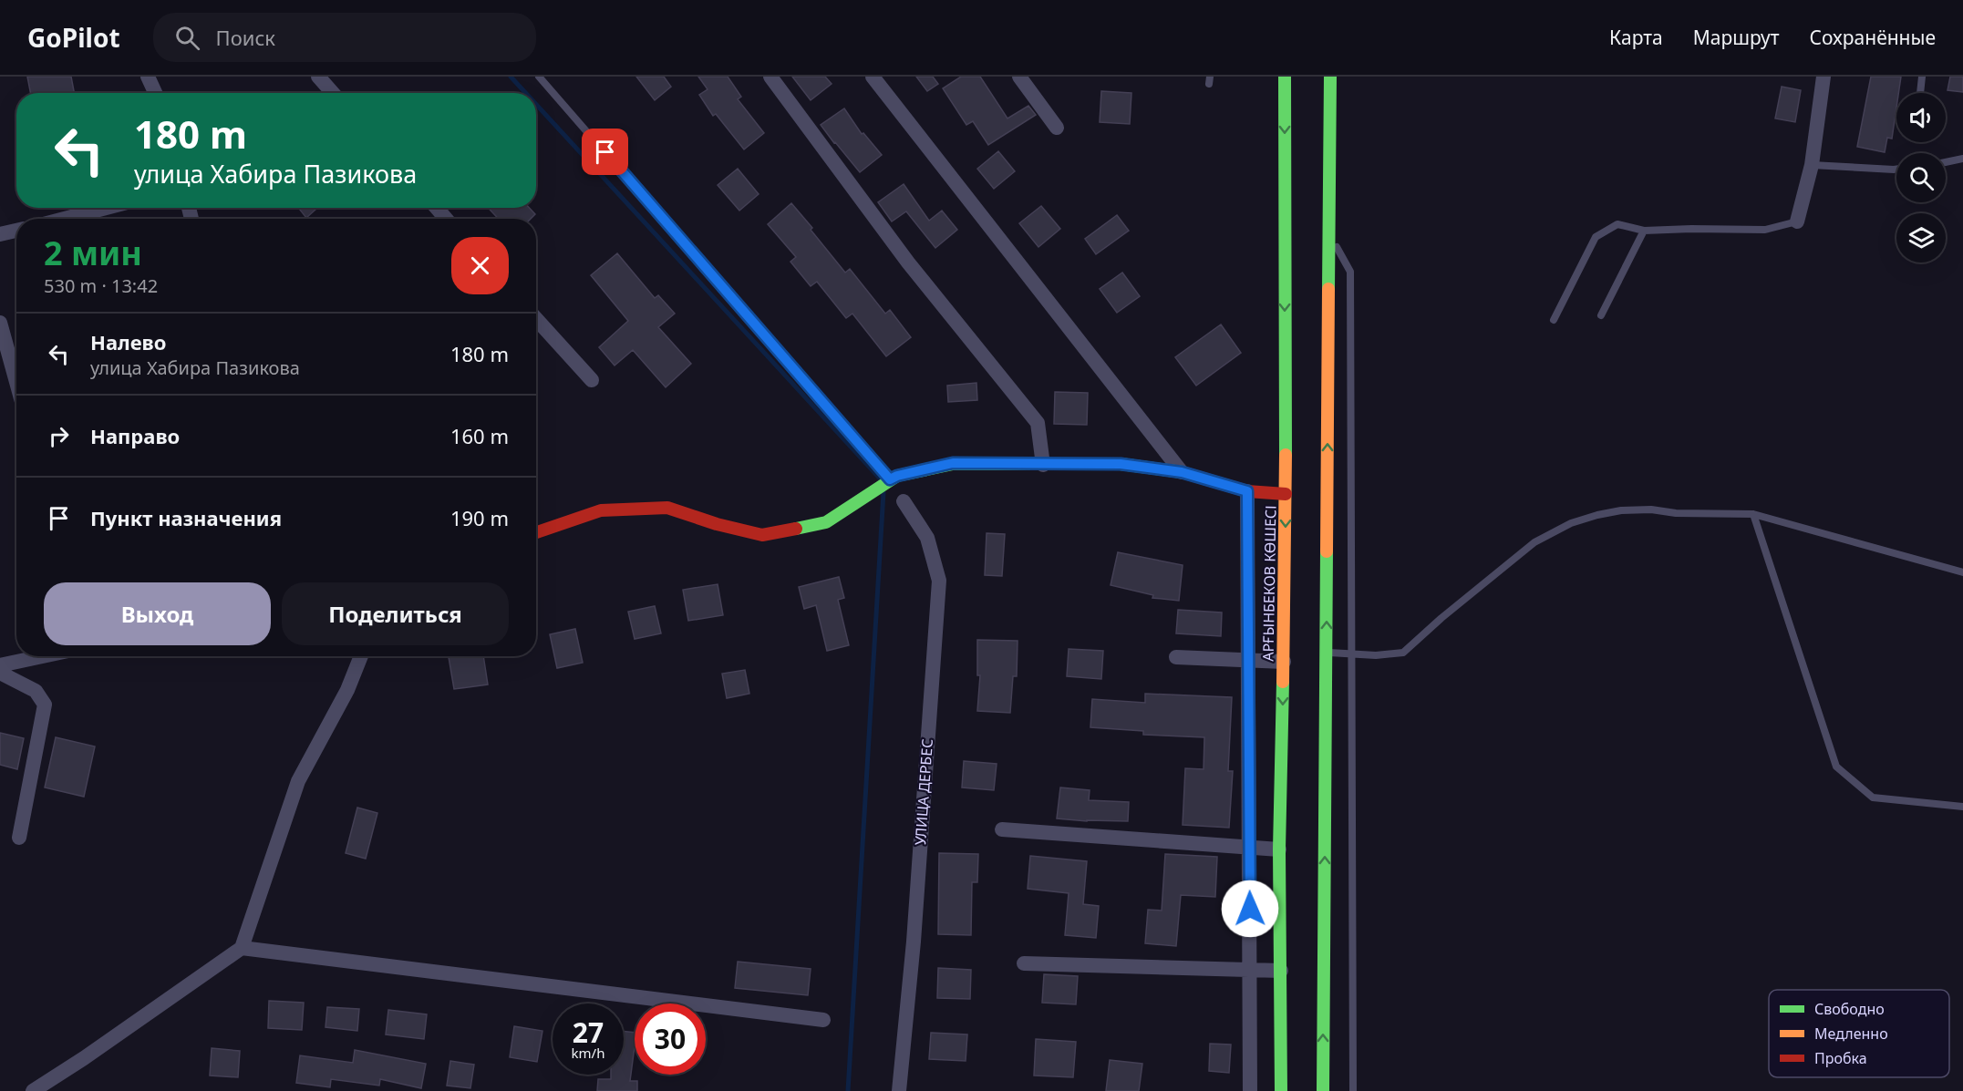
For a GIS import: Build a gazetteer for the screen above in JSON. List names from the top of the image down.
{
  "streets": {
    "main road": ["АРҒЫНБЕКОВ КӨШЕСІ"],
    "street": ["УЛИЦА ДЕРБЕС"]
  },
  "legend": ["Свободно", "Медленно", "Пробка"],
  "page": {
    "header": "GoPilot",
    "search": "Поиск",
    "nav": ["Карта", "Маршрут", "Сохранённые"],
    "turn": ["180 m", "улица Хабира Пазикова"],
    "heading": ["2 мин", "530 m · 13:42"],
    "list": [
      {
        "name": "Налево",
        "note": "улица Хабира Пазикова",
        "value": "180 m"
      },
      {
        "name": "Направо",
        "value": "160 m"
      },
      {
        "name": "Пункт назначения",
        "value": "190 m"
      }
    ],
    "buttons": ["Выход", "Поделиться"],
    "speed": "27 km/h",
    "limit": "30"
  }
}
